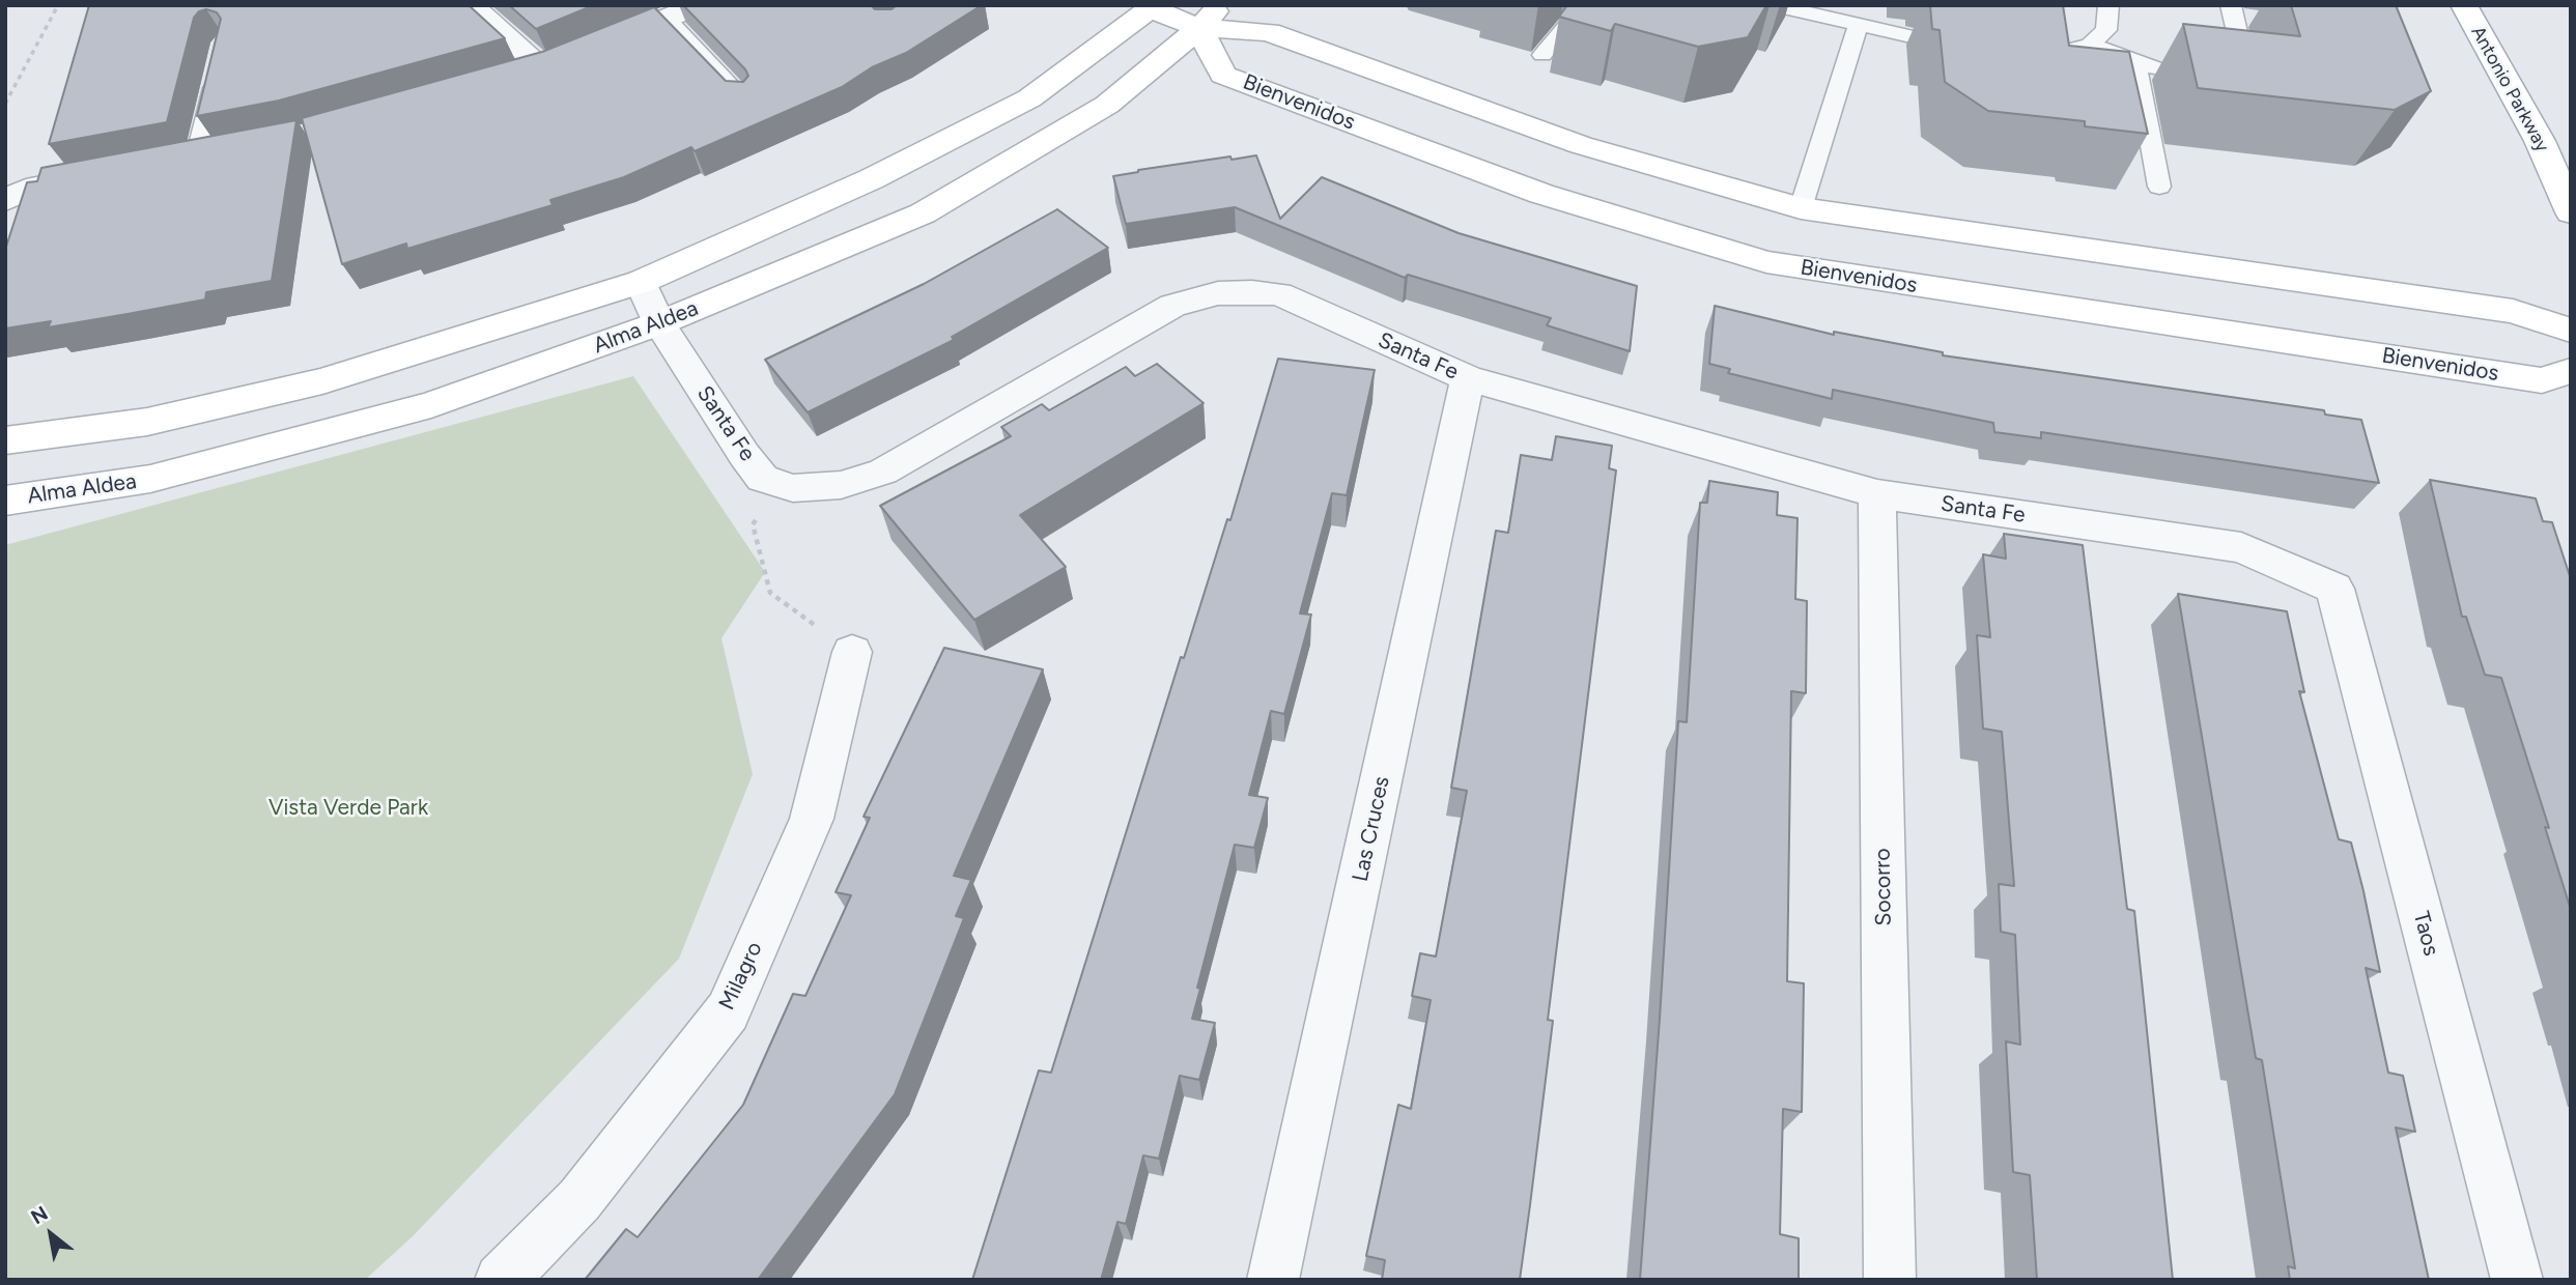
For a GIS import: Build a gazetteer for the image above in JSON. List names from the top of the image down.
{
  "streets": {
    "street": [
      "Antonio Parkway",
      "Bienvenidos",
      "Alma Aldea",
      "Santa Fe",
      "Las Cruces",
      "Socorro",
      "Taos",
      "Milagro"
    ]
  },
  "crossings": [
    ["Bienvenidos", "Alma Aldea"],
    ["Alma Aldea", "Santa Fe"],
    ["Santa Fe", "Las Cruces"],
    ["Santa Fe", "Socorro"],
    ["Santa Fe", "Taos"]
  ],
  "parks": ["Vista Verde Park"],
  "north": "top left"
}
